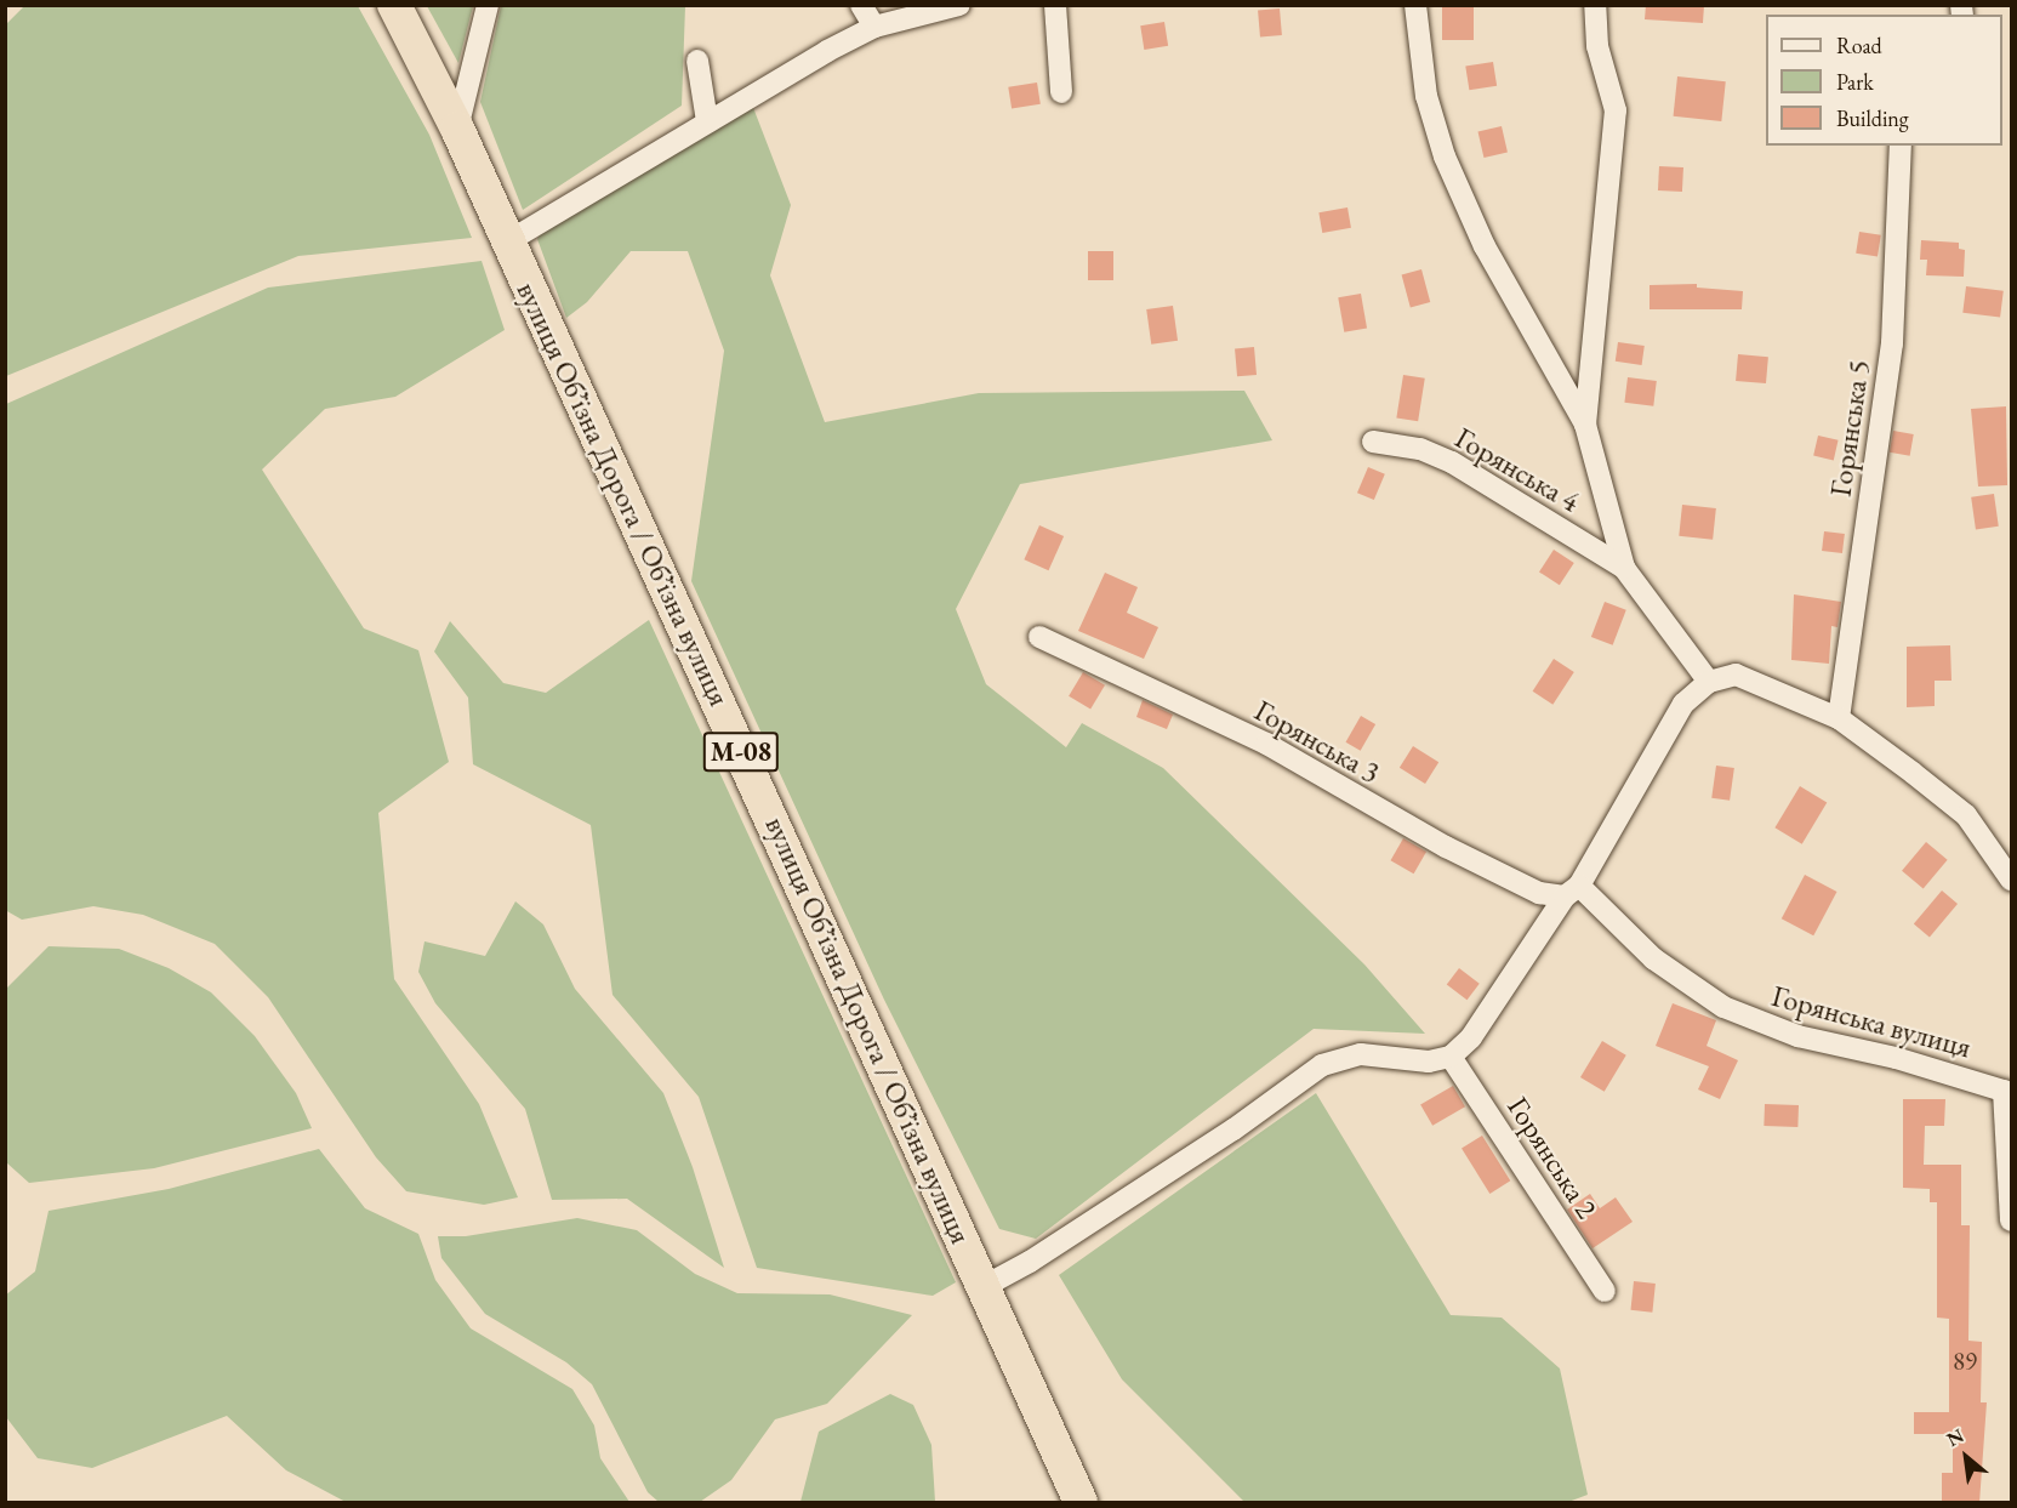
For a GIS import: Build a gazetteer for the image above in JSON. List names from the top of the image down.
{
  "streets": {
    "highway": ["вулиця Обʼїзна Дорога / Обʼїзна вулиця", "М-08"],
    "street": [
      "Горянська 5",
      "Горянська 4",
      "Горянська 3",
      "Горянська вулиця",
      "Горянська 2"
    ]
  },
  "crossings": [
    ["Горянська 3", "Горянська вулиця"]
  ],
  "house_numbers": ["89"],
  "legend": ["Road", "Park", "Building"],
  "north": "top left"
}
